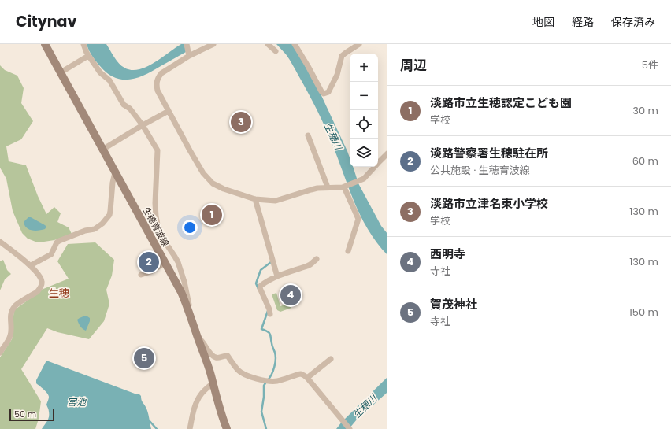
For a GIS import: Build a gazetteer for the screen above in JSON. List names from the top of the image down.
{
  "streets": {
    "main road": ["生穂育波線"]
  },
  "districts": ["生穂"],
  "water": ["生穂川", "宮池"],
  "scale_bar": "50 m",
  "page": {
    "header": "Citynav",
    "nav": ["地図", "経路", "保存済み"],
    "heading": ["周辺", "5件"],
    "map_buttons": ["+", "−"],
    "list": [
      {
        "mark": "1",
        "name": "淡路市立生穂認定こども園",
        "note": "学校",
        "value": "30 m"
      },
      {
        "mark": "2",
        "name": "淡路警察署生穂駐在所",
        "note": "公共施設 · 生穂育波線",
        "value": "60 m"
      },
      {
        "mark": "3",
        "name": "淡路市立津名東小学校",
        "note": "学校",
        "value": "130 m"
      },
      {
        "mark": "4",
        "name": "西明寺",
        "note": "寺社",
        "value": "130 m"
      },
      {
        "mark": "5",
        "name": "賀茂神社",
        "note": "寺社",
        "value": "150 m"
      }
    ],
    "pins": [
      "3",
      "1",
      "2",
      "4",
      "5"
    ],
    "scale": "50 m"
  }
}
